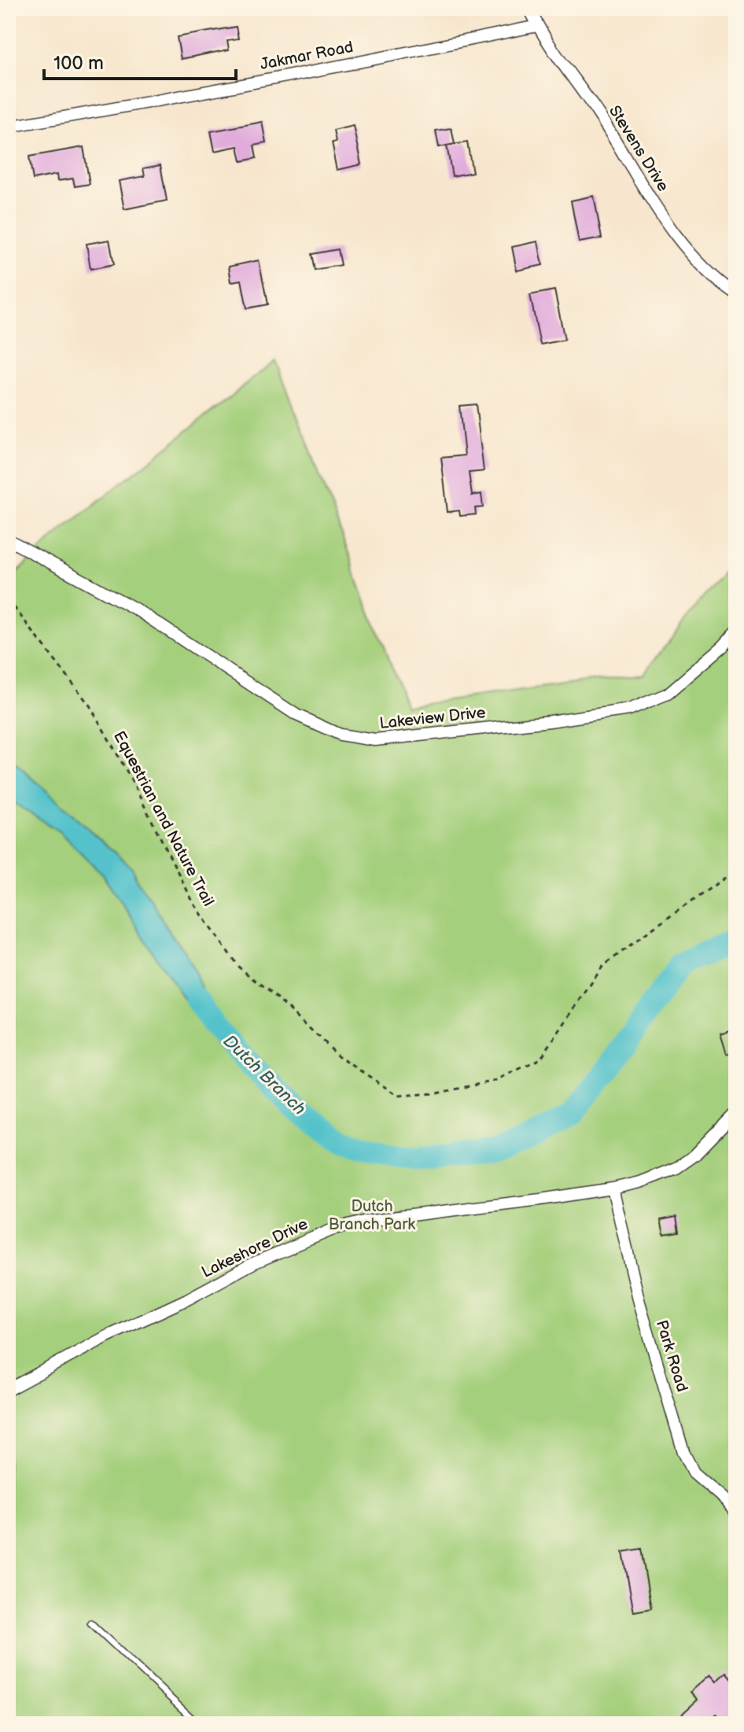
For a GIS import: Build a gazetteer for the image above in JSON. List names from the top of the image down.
{
  "streets": {
    "street": [
      "Jakmar Road",
      "Stevens Drive",
      "Lakeview Drive",
      "Lakeshore Drive",
      "Park Road"
    ],
    "path": ["Equestrian and Nature Trail"]
  },
  "crossings": [
    ["Jakmar Road", "Stevens Drive"],
    ["Lakeshore Drive", "Park Road"]
  ],
  "water": ["Dutch Branch"],
  "parks": ["Dutch Branch Park"],
  "scale_bar": "100 m"
}
